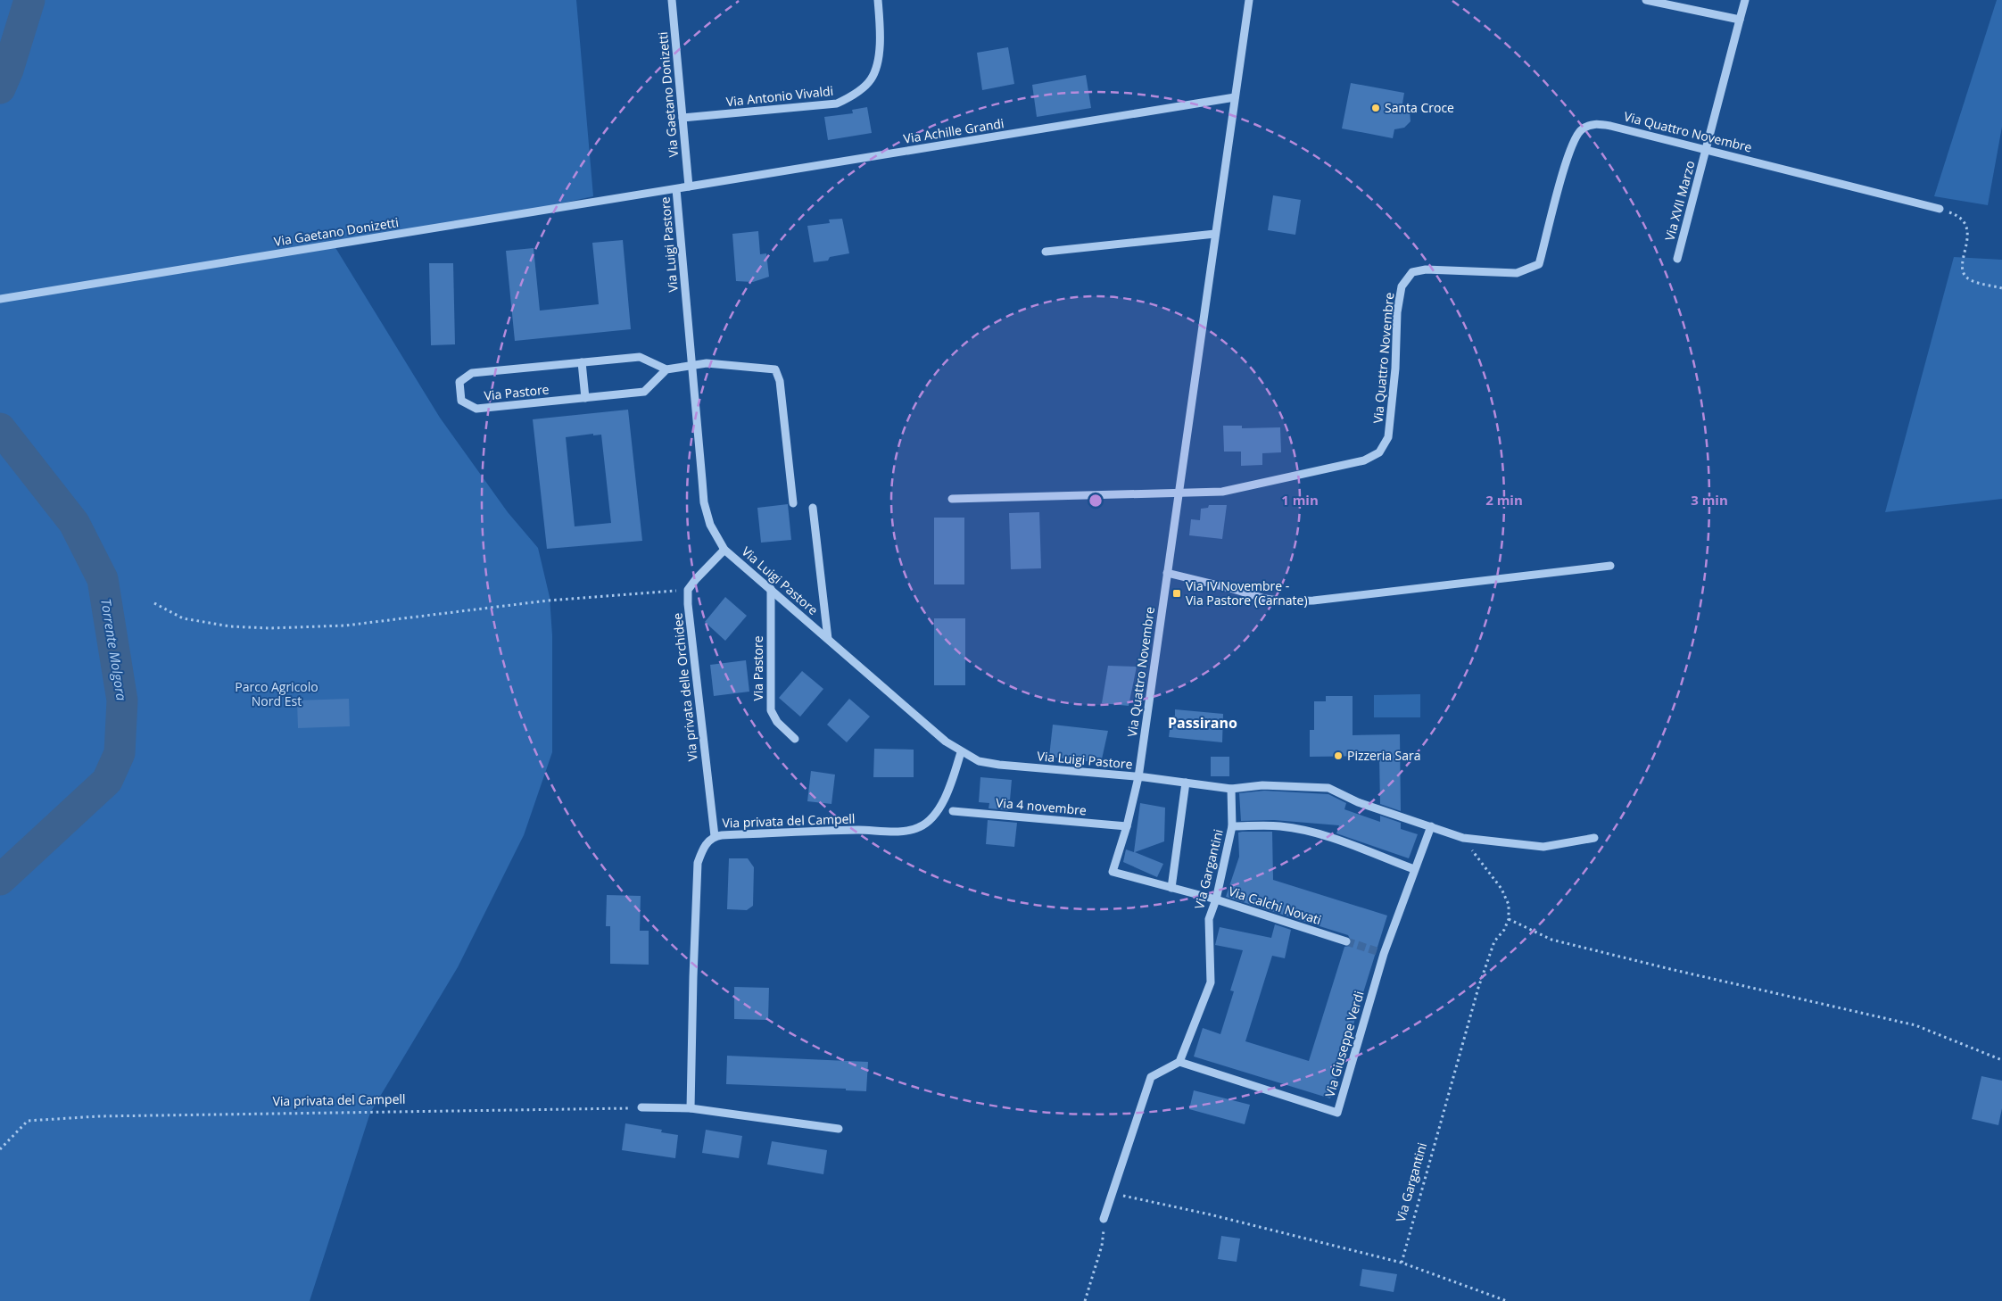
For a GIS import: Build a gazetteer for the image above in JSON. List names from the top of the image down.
{
  "streets": {
    "street": [
      "Via Gaetano Donizetti",
      "Via Antonio Vivaldi",
      "Via Achille Grandi",
      "Via Quattro Novembre",
      "Via XVII Marzo",
      "Via Luigi Pastore",
      "Via Pastore",
      "Via privata delle Orchidee",
      "Via 4 novembre",
      "Via privata del Campell",
      "Via Gargantini",
      "Via Calchi Novati",
      "Via Giuseppe Verdi"
    ]
  },
  "crossings": [
    ["Via Gaetano Donizetti", "Via Antonio Vivaldi"],
    ["Via Gaetano Donizetti", "Via Achille Grandi"],
    ["Via Gaetano Donizetti", "Via Luigi Pastore"],
    ["Via Achille Grandi", "Via Quattro Novembre"],
    ["Via Achille Grandi", "Via Luigi Pastore"],
    ["Via Quattro Novembre", "Via XVII Marzo"],
    ["Via Quattro Novembre", "Via Luigi Pastore"],
    ["Via Quattro Novembre", "Via 4 novembre"],
    ["Via Quattro Novembre", "Via Calchi Novati"],
    ["Via Luigi Pastore", "Via Pastore"],
    ["Via Luigi Pastore", "Via privata del Campell"],
    ["Via privata delle Orchidee", "Via privata del Campell"],
    ["Via 4 novembre", "Via Calchi Novati"],
    ["Via Gargantini", "Via Calchi Novati"],
    ["Via Gargantini", "Via Giuseppe Verdi"]
  ],
  "districts": ["Passirano"],
  "water": ["Torrente Molgora"],
  "parks": ["Parco Agricolo Nord Est"],
  "places": {
    "other": ["Santa Croce", "Pizzeria Sara"],
    "transit": ["Via IV Novembre - Via Pastore (Carnate)"]
  },
  "rings": ["1 min", "2 min", "3 min"]
}
